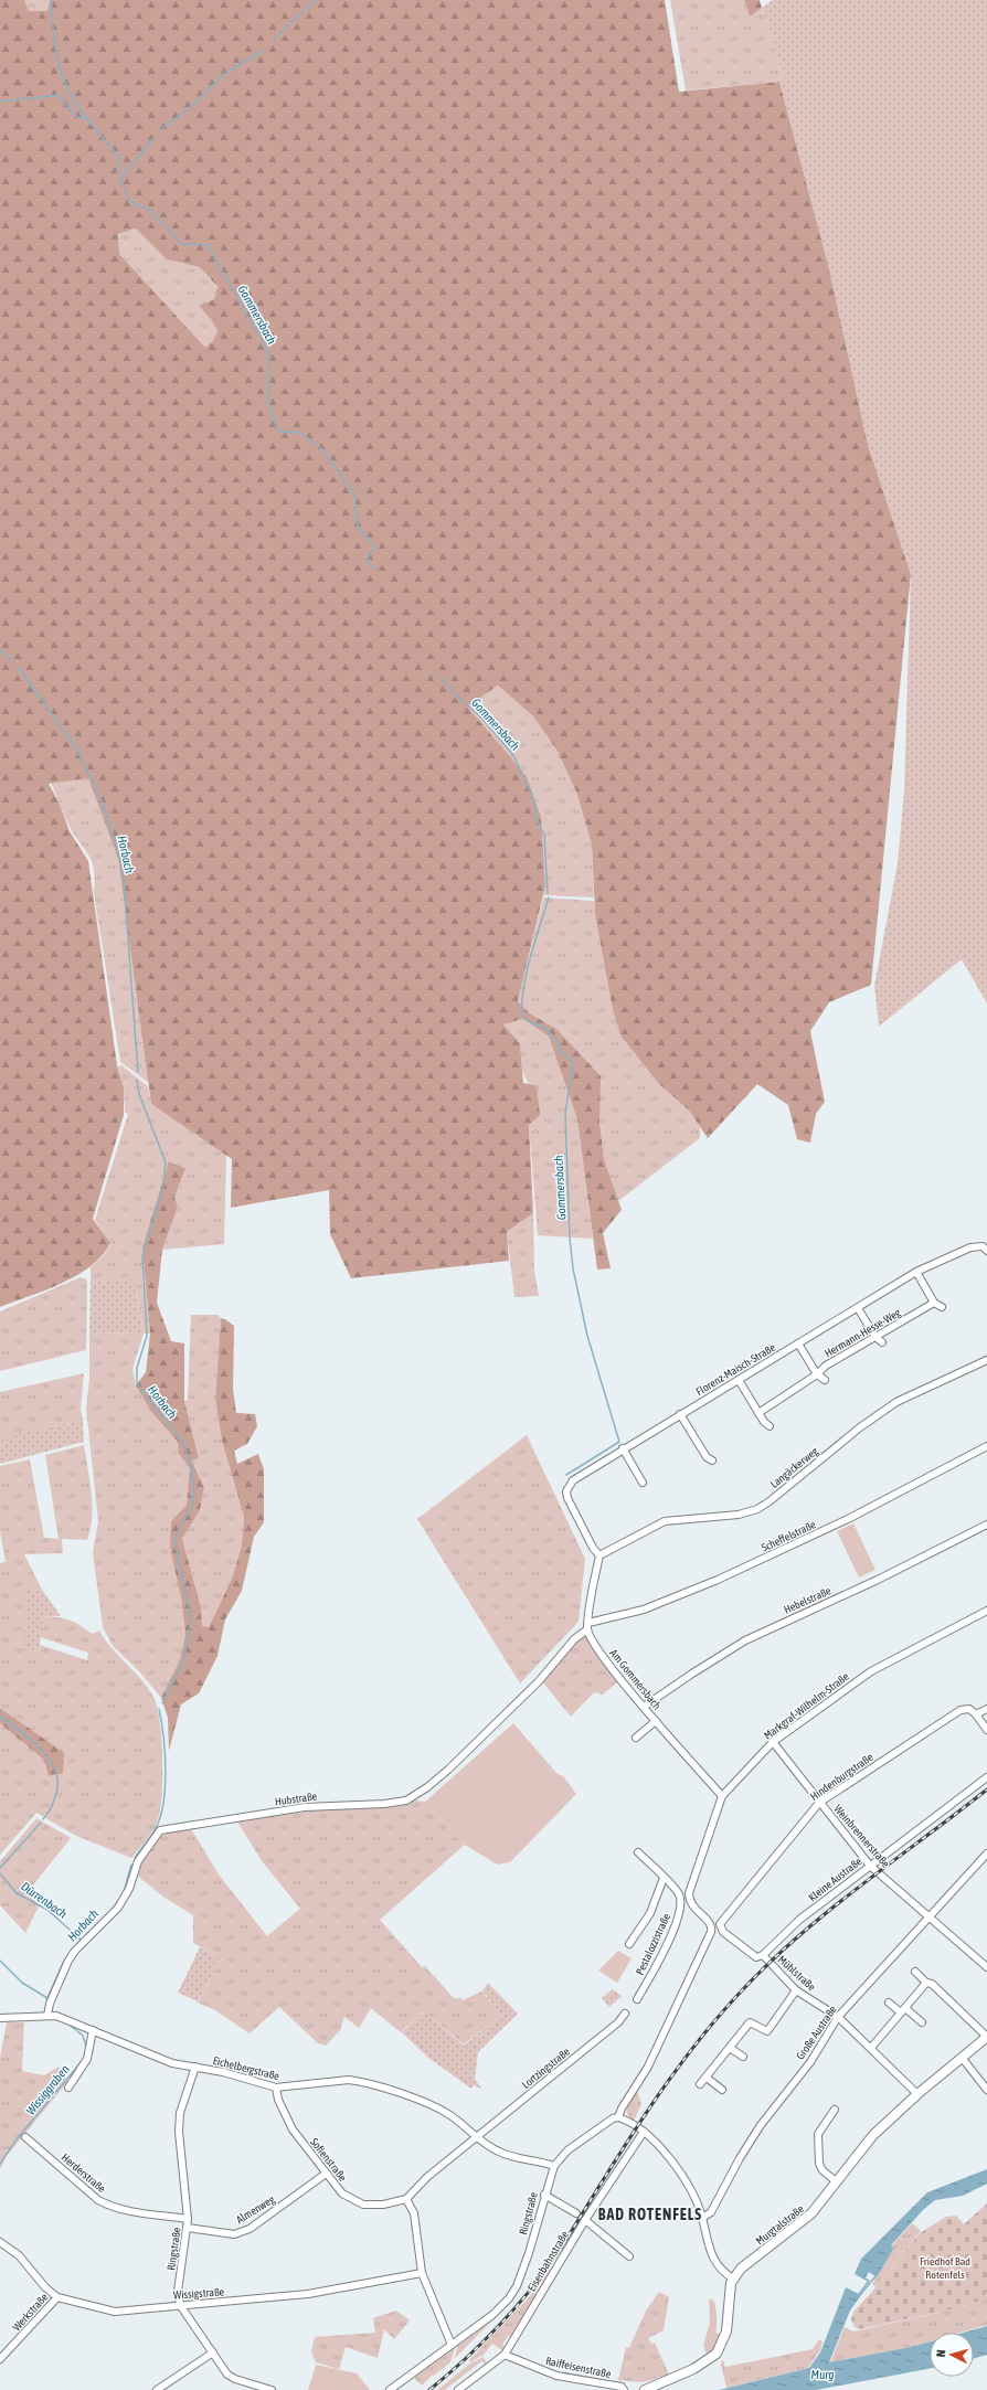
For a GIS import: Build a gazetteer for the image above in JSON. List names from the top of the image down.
{
  "streets": {
    "street": [
      "Hermann-Hesse-Weg",
      "Florenz-Maisch-Straße",
      "Langäckerweg",
      "Scheffelstraße",
      "Hebelstraße",
      "Am Gommersbach",
      "Markgraf-Wilhelm-Straße",
      "Hindenburgstraße",
      "Hubstraße",
      "Weinbrennerstraße",
      "Kleine Austraße",
      "Pestalozzistraße",
      "Mühlstraße",
      "Große Austraße",
      "Eichelbergstraße",
      "Lortzingstraße",
      "Sofienstraße",
      "Herderstraße",
      "Almenweg",
      "Ringstraße",
      "Murgtalstraße",
      "Eisenbahnstraße",
      "Wissigstraße",
      "Werkstraße",
      "Raiffeisenstraße"
    ]
  },
  "crossings": [
    ["Florenz-Maisch-Straße", "Langäckerweg"],
    ["Scheffelstraße", "Am Gommersbach"],
    ["Scheffelstraße", "Hubstraße"],
    ["Hebelstraße", "Am Gommersbach"],
    ["Am Gommersbach", "Markgraf-Wilhelm-Straße"],
    ["Am Gommersbach", "Hubstraße"],
    ["Markgraf-Wilhelm-Straße", "Weinbrennerstraße"],
    ["Hindenburgstraße", "Weinbrennerstraße"],
    ["Hindenburgstraße", "Mühlstraße"],
    ["Hubstraße", "Eichelbergstraße"],
    ["Weinbrennerstraße", "Kleine Austraße"],
    ["Weinbrennerstraße", "Große Austraße"],
    ["Kleine Austraße", "Mühlstraße"],
    ["Mühlstraße", "Große Austraße"],
    ["Mühlstraße", "Murgtalstraße"],
    ["Eichelbergstraße", "Lortzingstraße"],
    ["Eichelbergstraße", "Sofienstraße"],
    ["Eichelbergstraße", "Ringstraße"],
    ["Sofienstraße", "Almenweg"],
    ["Herderstraße", "Ringstraße"],
    ["Almenweg", "Ringstraße"],
    ["Ringstraße", "Wissigstraße"],
    ["Eisenbahnstraße", "Raiffeisenstraße"],
    ["Wissigstraße", "Werkstraße"]
  ],
  "districts": ["BAD ROTENFELS"],
  "water": [
    "Gommersbach",
    "Horbach",
    "Dürrenbach",
    "Wissiggraben",
    "Murg"
  ],
  "parks": ["Friedhof Bad Rotenfels"],
  "north": "left"
}
